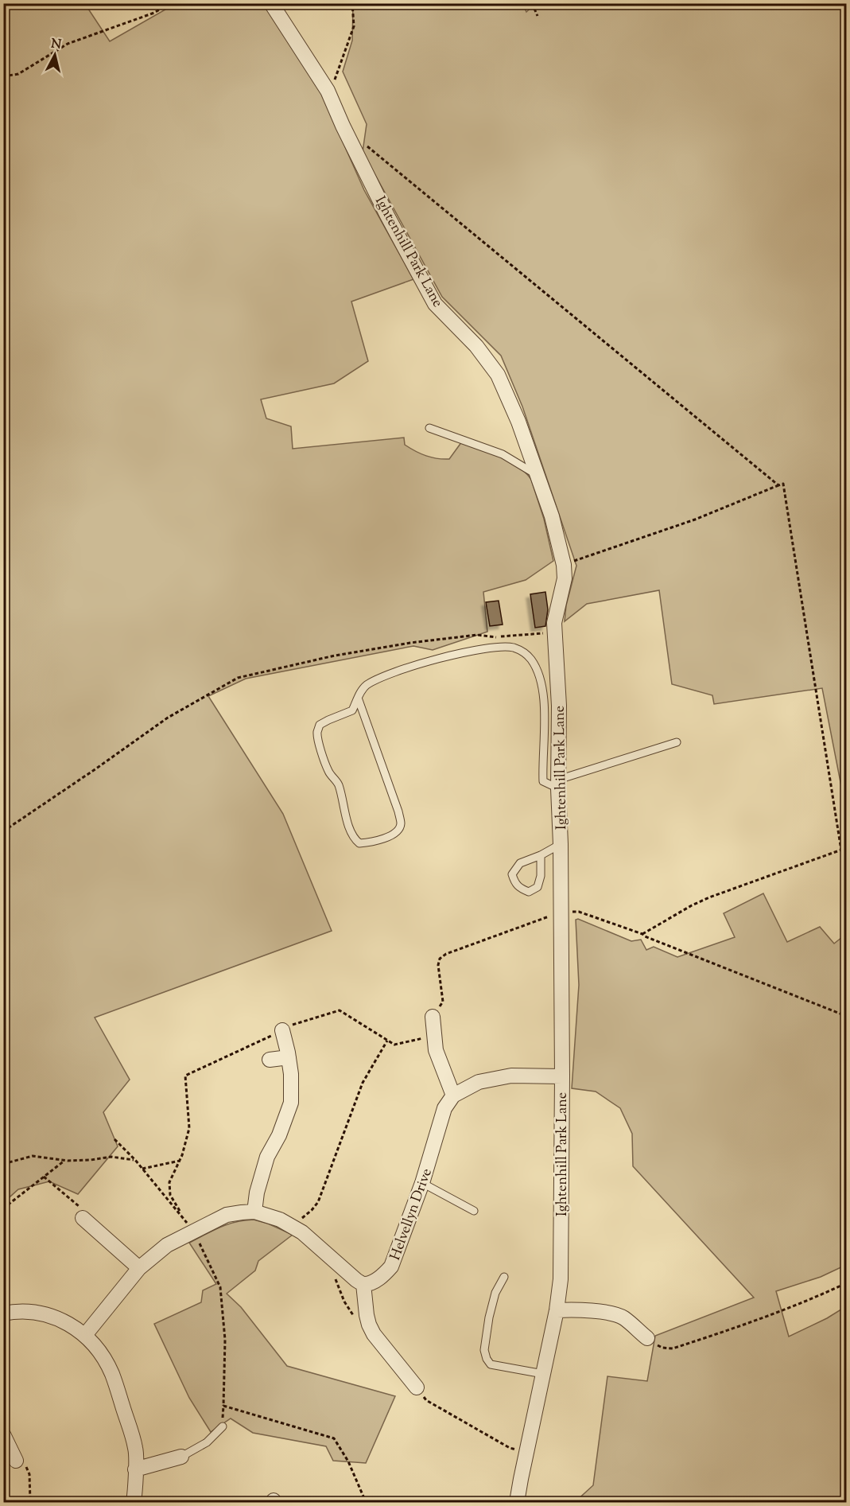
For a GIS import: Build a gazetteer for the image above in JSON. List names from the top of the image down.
{
  "streets": {
    "street": ["Ightenhill Park Lane", "Helvellyn Drive"]
  },
  "north": "top"
}
